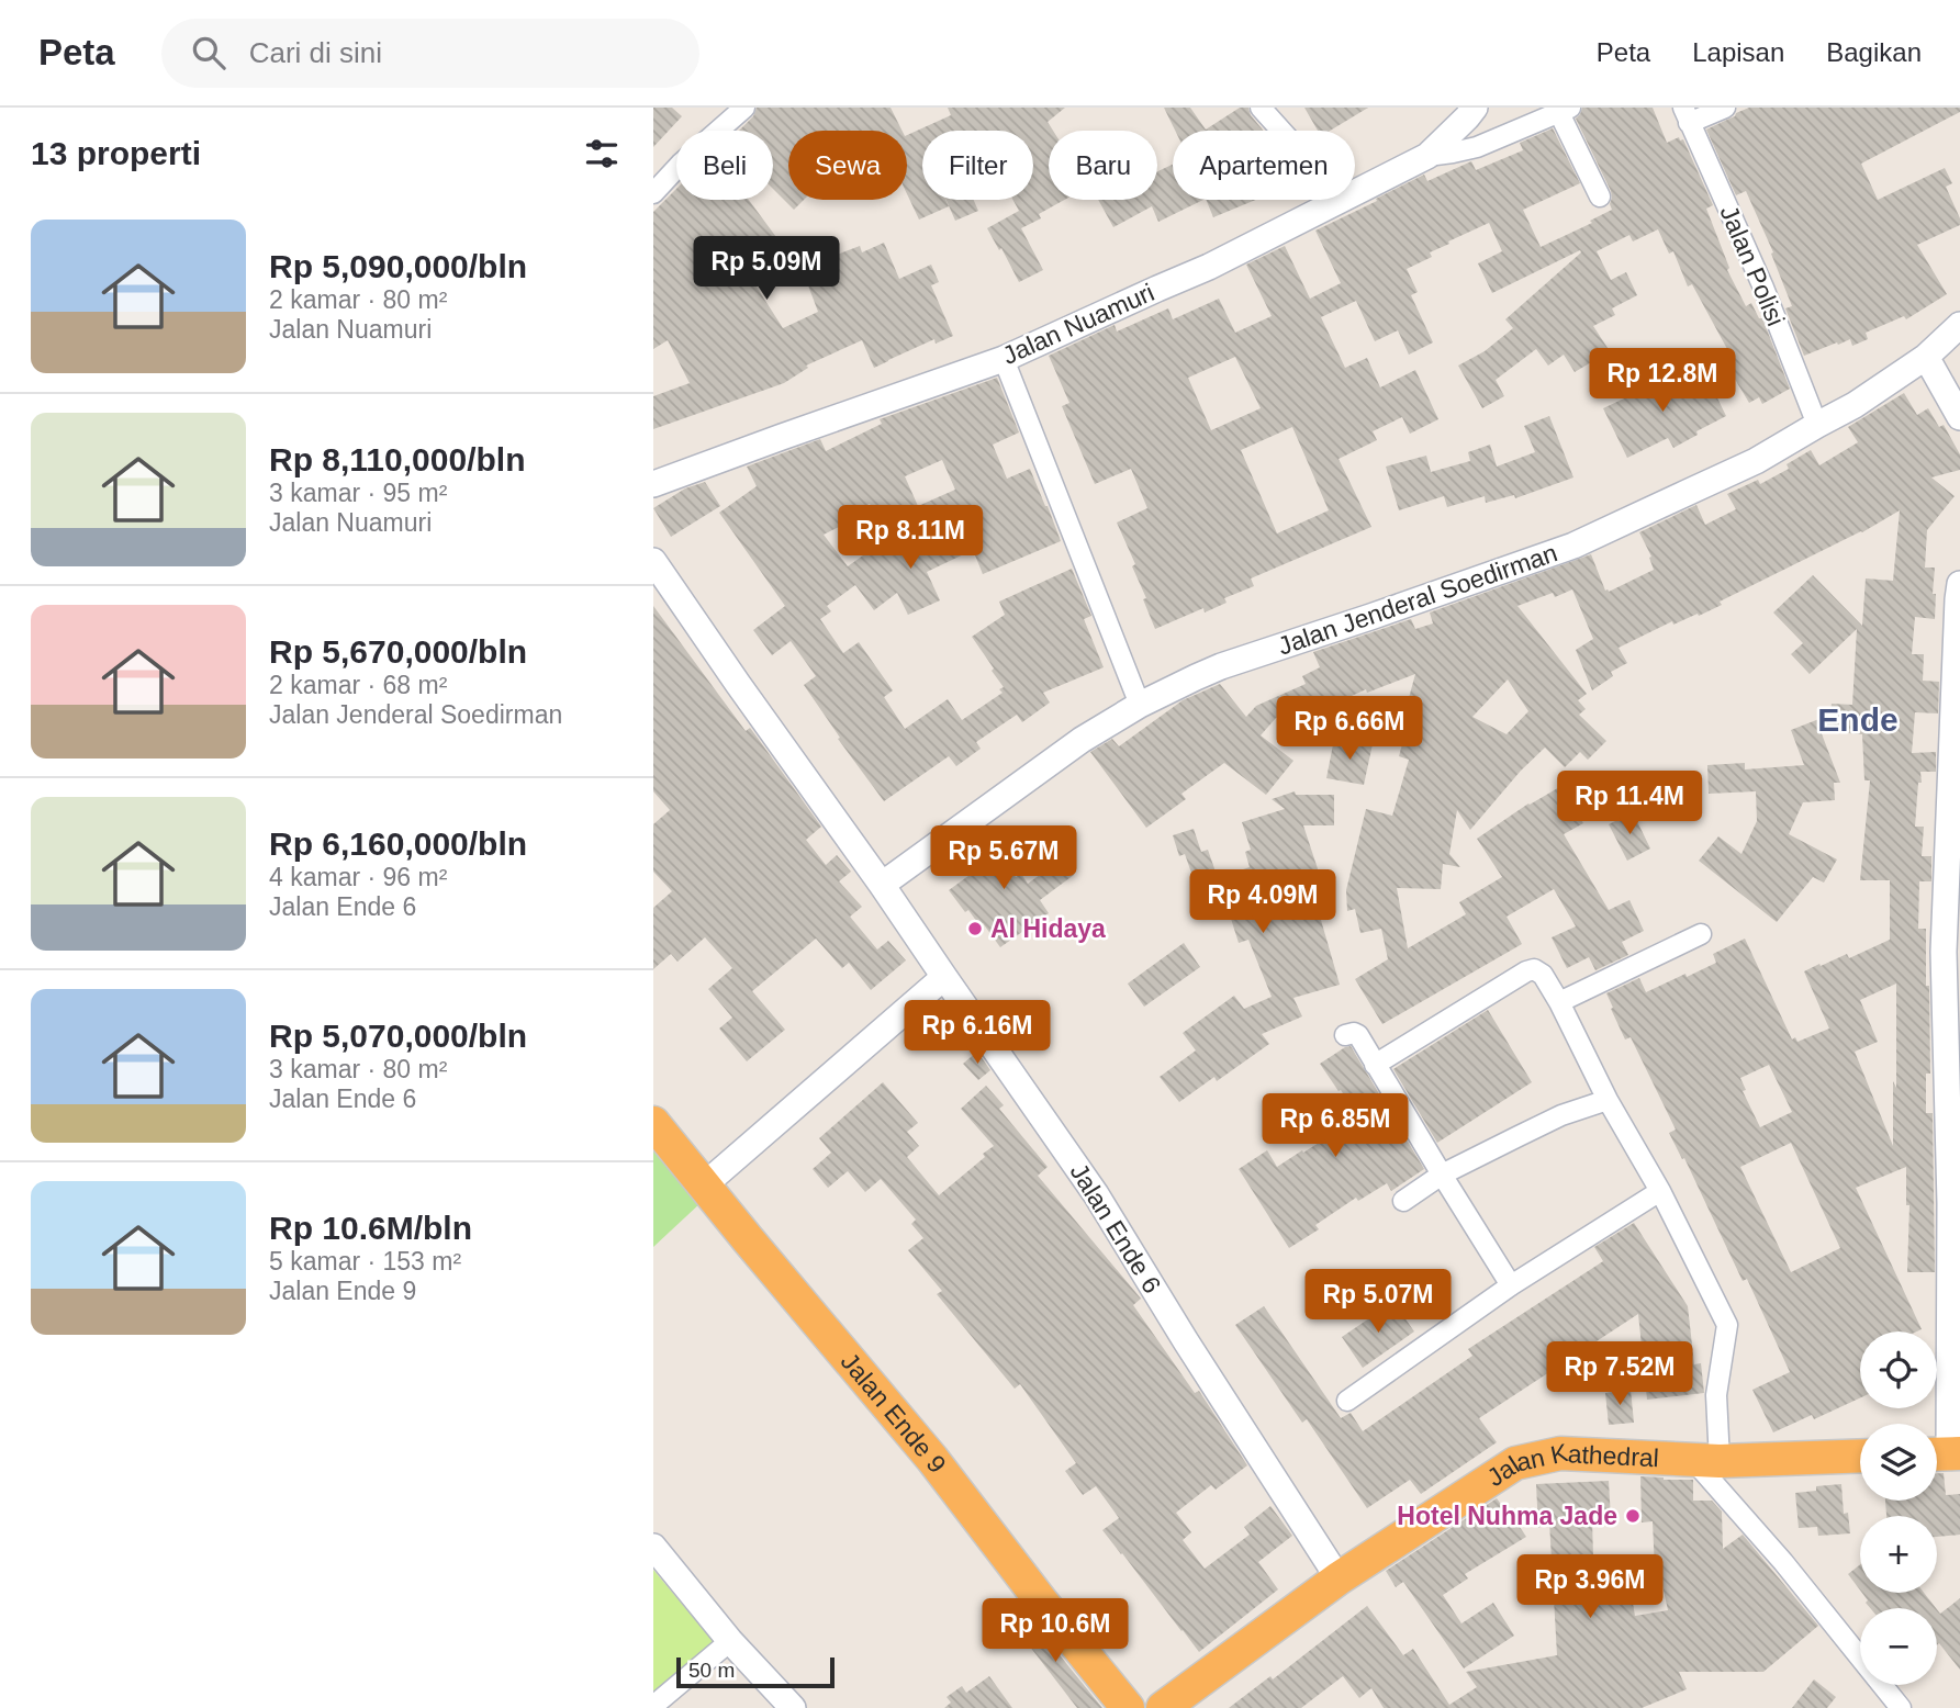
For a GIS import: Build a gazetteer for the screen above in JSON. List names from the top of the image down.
{
  "streets": {
    "highway": ["Jalan Ende 9", "Jalan Kathedral"],
    "street": [
      "Jalan Polisi",
      "Jalan Nuamuri",
      "Jalan Jenderal Soedirman",
      "Jalan Ende 6"
    ]
  },
  "crossings": [
    ["Jalan Polisi", "Jalan Jenderal Soedirman"],
    ["Jalan Jenderal Soedirman", "Jalan Ende 6"],
    ["Jalan Ende 6", "Jalan Kathedral"]
  ],
  "districts": ["Ende"],
  "places": ["Al Hidaya", "Hotel Nuhma Jade"],
  "scale_bar": "50 m",
  "page": {
    "header": "Peta",
    "search": "Cari di sini",
    "nav": ["Peta", "Lapisan", "Bagikan"],
    "heading": "13 properti",
    "chip": [
      "Beli",
      "Sewa",
      "Filter",
      "Baru",
      "Apartemen"
    ],
    "list": [
      {
        "name": "Rp 5,090,000/bln",
        "note": "2 kamar · 80 m² · Jalan Nuamuri"
      },
      {
        "name": "Rp 8,110,000/bln",
        "note": "3 kamar · 95 m² · Jalan Nuamuri"
      },
      {
        "name": "Rp 5,670,000/bln",
        "note": "2 kamar · 68 m² · Jalan Jenderal Soedirman"
      },
      {
        "name": "Rp 6,160,000/bln",
        "note": "4 kamar · 96 m² · Jalan Ende 6"
      },
      {
        "name": "Rp 5,070,000/bln",
        "note": "3 kamar · 80 m² · Jalan Ende 6"
      },
      {
        "name": "Rp 10.6M/bln",
        "note": "5 kamar · 153 m² · Jalan Ende 9"
      }
    ],
    "price": [
      "Rp 5.09M",
      "Rp 12.8M",
      "Rp 8.11M",
      "Rp 6.66M",
      "Rp 11.4M",
      "Rp 5.67M",
      "Rp 4.09M",
      "Rp 6.16M",
      "Rp 6.85M",
      "Rp 5.07M",
      "Rp 7.52M",
      "Rp 3.96M",
      "Rp 10.6M"
    ],
    "map_buttons": ["+", "−"],
    "scale": "50 m"
  }
}
